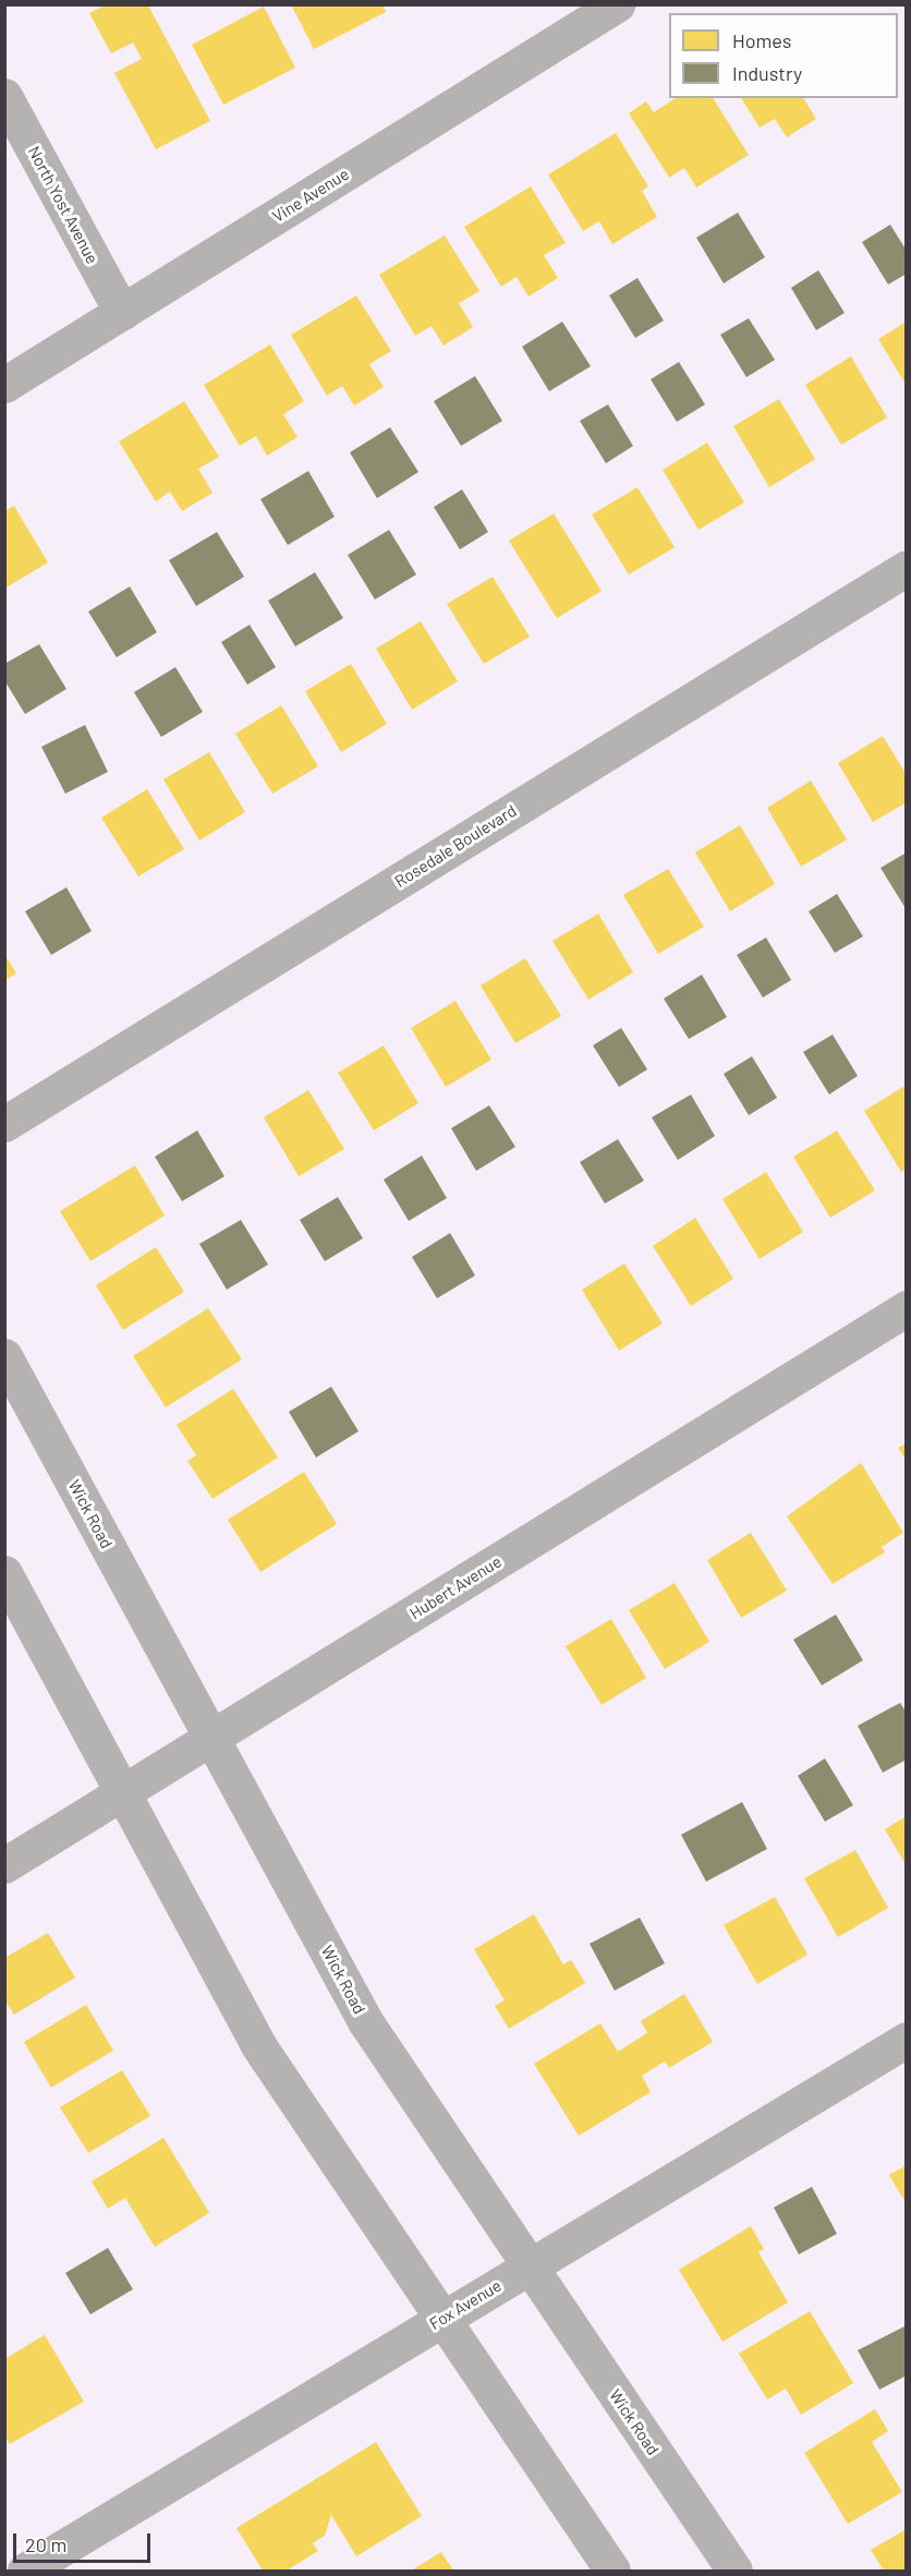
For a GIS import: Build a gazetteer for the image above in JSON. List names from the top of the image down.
{
  "streets": {
    "street": [
      "Vine Avenue",
      "North Yost Avenue",
      "Rosedale Boulevard",
      "Wick Road",
      "Hubert Avenue",
      "Fox Avenue"
    ]
  },
  "crossings": [
    ["Vine Avenue", "North Yost Avenue"],
    ["Wick Road", "Hubert Avenue"],
    ["Wick Road", "Fox Avenue"]
  ],
  "legend": ["Homes", "Industry"],
  "scale_bar": "20 m"
}
